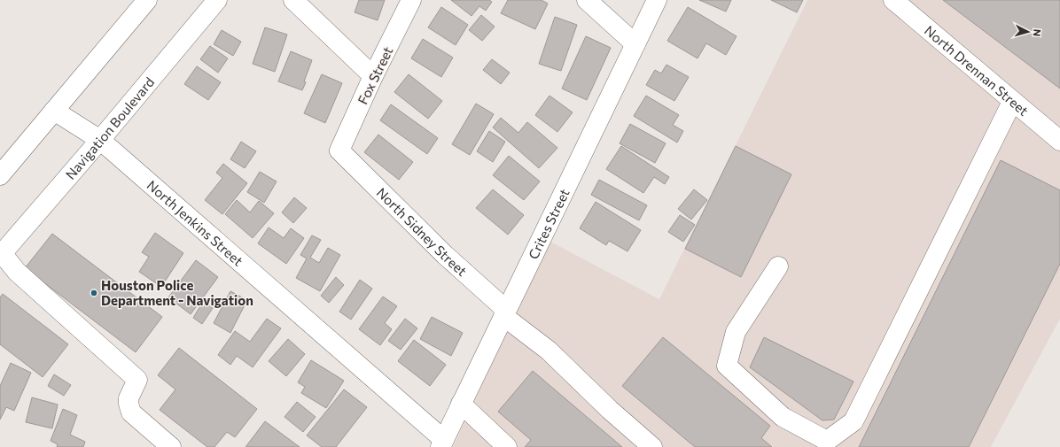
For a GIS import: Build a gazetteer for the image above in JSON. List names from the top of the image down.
{
  "streets": {
    "street": [
      "North Drennan Street",
      "Fox Street",
      "Navigation Boulevard",
      "North Jenkins Street",
      "Crites Street",
      "North Sidney Street"
    ]
  },
  "crossings": [
    ["Fox Street", "North Sidney Street"],
    ["Navigation Boulevard", "North Jenkins Street"],
    ["North Jenkins Street", "Crites Street"],
    ["Crites Street", "North Sidney Street"]
  ],
  "places": ["Houston Police Department - Navigation"],
  "north": "right"
}
